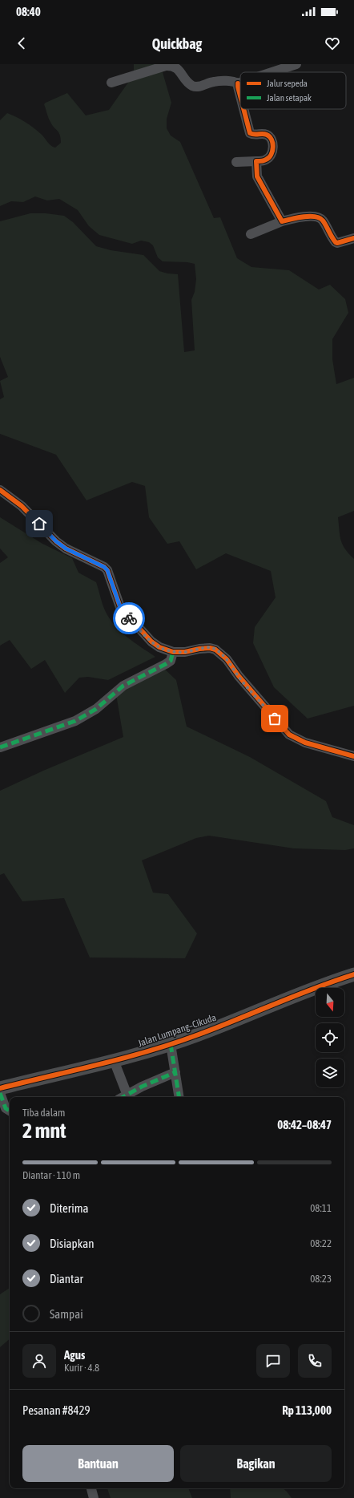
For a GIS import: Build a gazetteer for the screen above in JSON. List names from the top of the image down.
{
  "streets": {
    "street": ["Jalan Lumpang–Cikuda"]
  },
  "legend": ["Jalur sepeda", "Jalan setapak"],
  "north": "bottom",
  "page": {
    "status": "08:40",
    "header": "Quickbag",
    "heading": ["2 mnt", "Tiba dalam", "08:42–08:47"],
    "panel": [
      "Agus",
      "Kurir · 4.8",
      "Pesanan #8429",
      "Rp 113,000"
    ],
    "bar": "Diantar · 110 m",
    "list": [
      ["Diterima", "08:11"],
      ["Disiapkan", "08:22"],
      ["Diantar", "08:23"],
      "Sampai"
    ],
    "buttons": ["Bantuan", "Bagikan"]
  }
}
